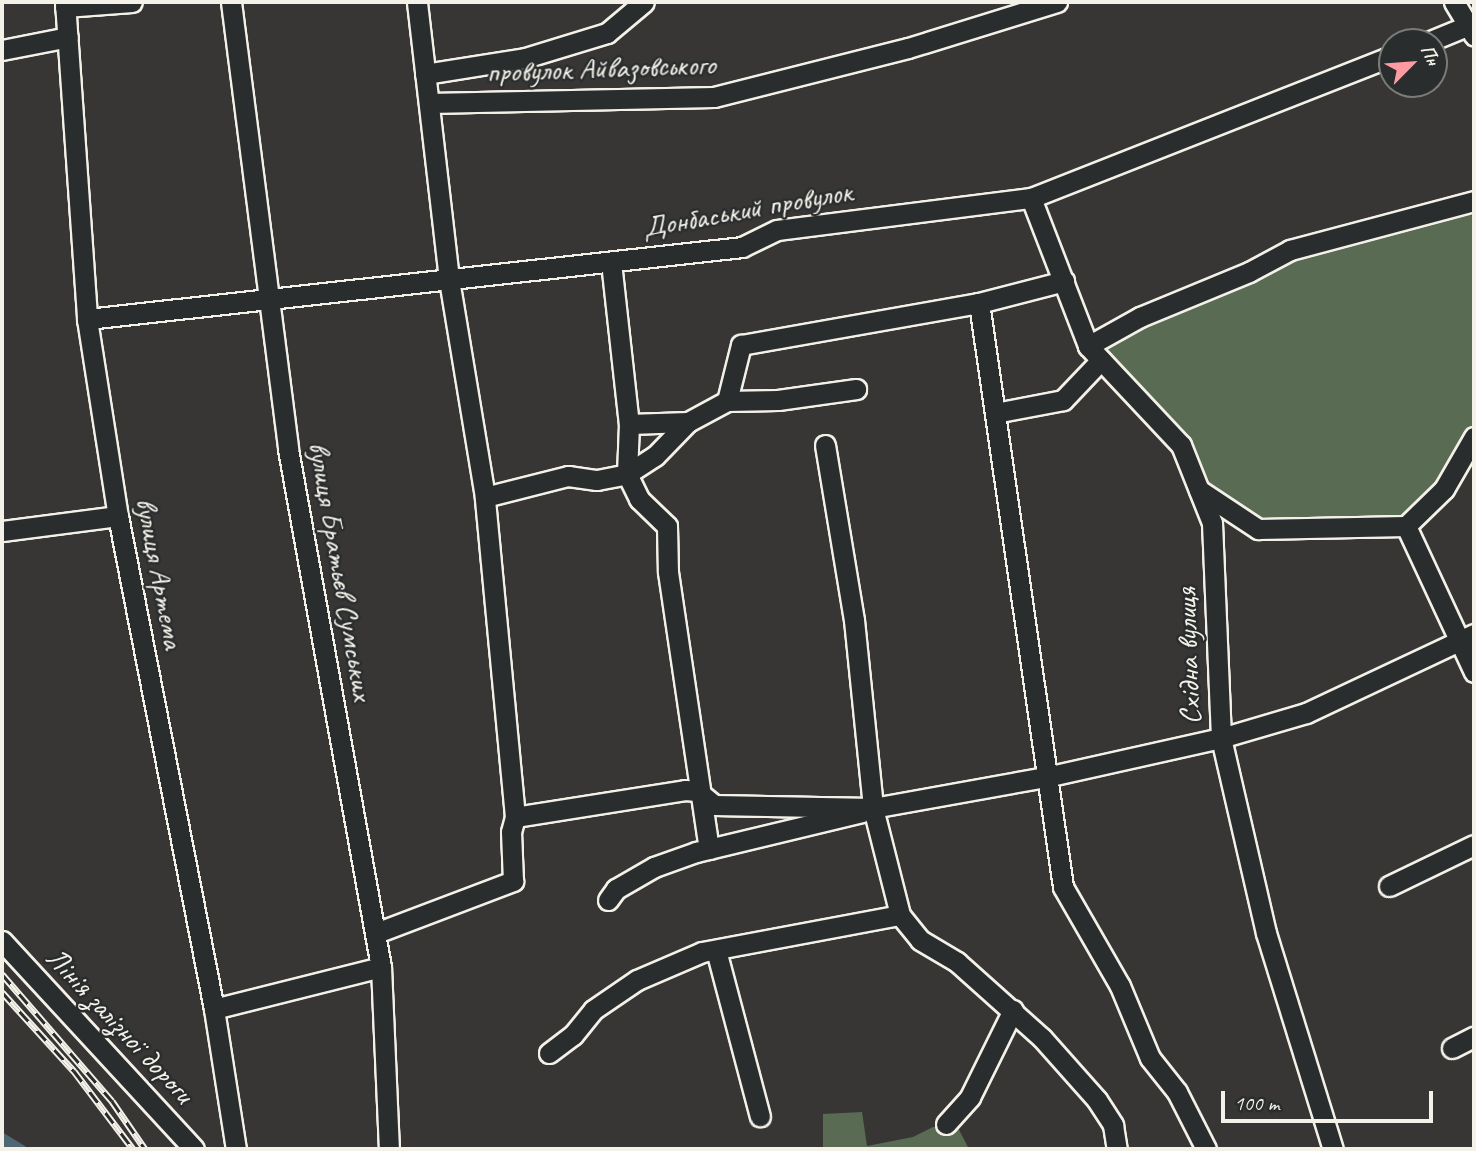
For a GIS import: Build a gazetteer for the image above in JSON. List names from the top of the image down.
{
  "streets": {
    "street": [
      "провулок Айвазовського",
      "Донбаський провулок",
      "вулиця Братьєв Сумських",
      "вулиця Артема",
      "Східна вулиця",
      "Лінія залізної дороги"
    ]
  },
  "crossings": [
    ["Донбаський провулок", "вулиця Братьєв Сумських"],
    ["Донбаський провулок", "вулиця Артема"],
    ["Донбаський провулок", "Східна вулиця"]
  ],
  "scale_bar": "100 m",
  "north": "top right"
}
